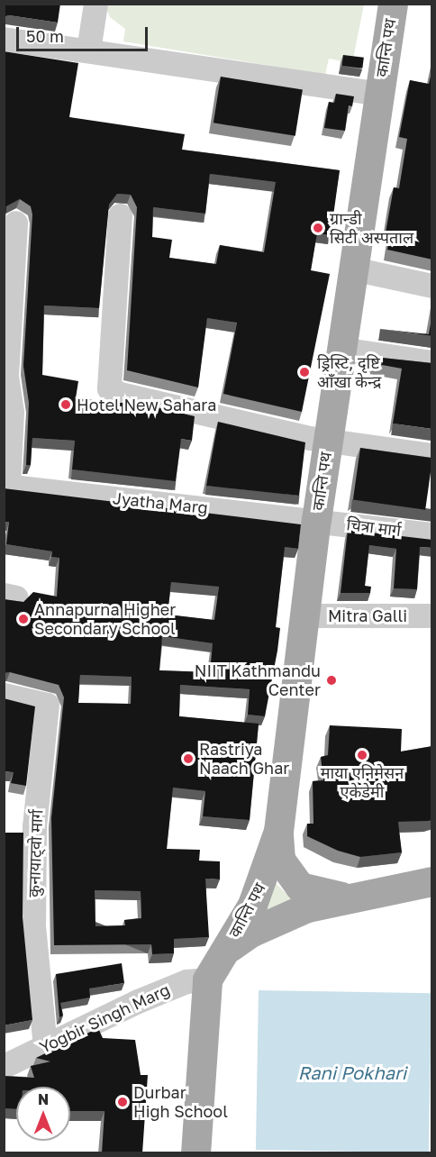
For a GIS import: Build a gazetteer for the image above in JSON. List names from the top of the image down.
{
  "streets": {
    "main road": ["कान्ति पथ"],
    "street": [
      "Jyatha Marg",
      "चित्रा मार्ग",
      "Mitra Galli",
      "कुनायाट्वो मार्ग",
      "Yogbir Singh Marg"
    ]
  },
  "crossings": [
    ["कान्ति पथ", "Jyatha Marg"],
    ["कान्ति पथ", "चित्रा मार्ग"],
    ["कान्ति पथ", "Mitra Galli"],
    ["कान्ति पथ", "Yogbir Singh Marg"],
    ["Jyatha Marg", "चित्रा मार्ग"],
    ["कुनायाट्वो मार्ग", "Yogbir Singh Marg"]
  ],
  "water": ["Rani Pokhari"],
  "places": [
    "ग्रान्डी सिटी अस्पताल",
    "ड्रिस्टि, दृष्टि आँखा केन्द्र",
    "Hotel New Sahara",
    "Annapurna Higher Secondary School",
    "NIIT Kathmandu Center",
    "माया एनिमेसन एकेडेमी",
    "Rastriya Naach Ghar",
    "Durbar High School"
  ],
  "scale_bar": "50 m",
  "north": "top"
}
